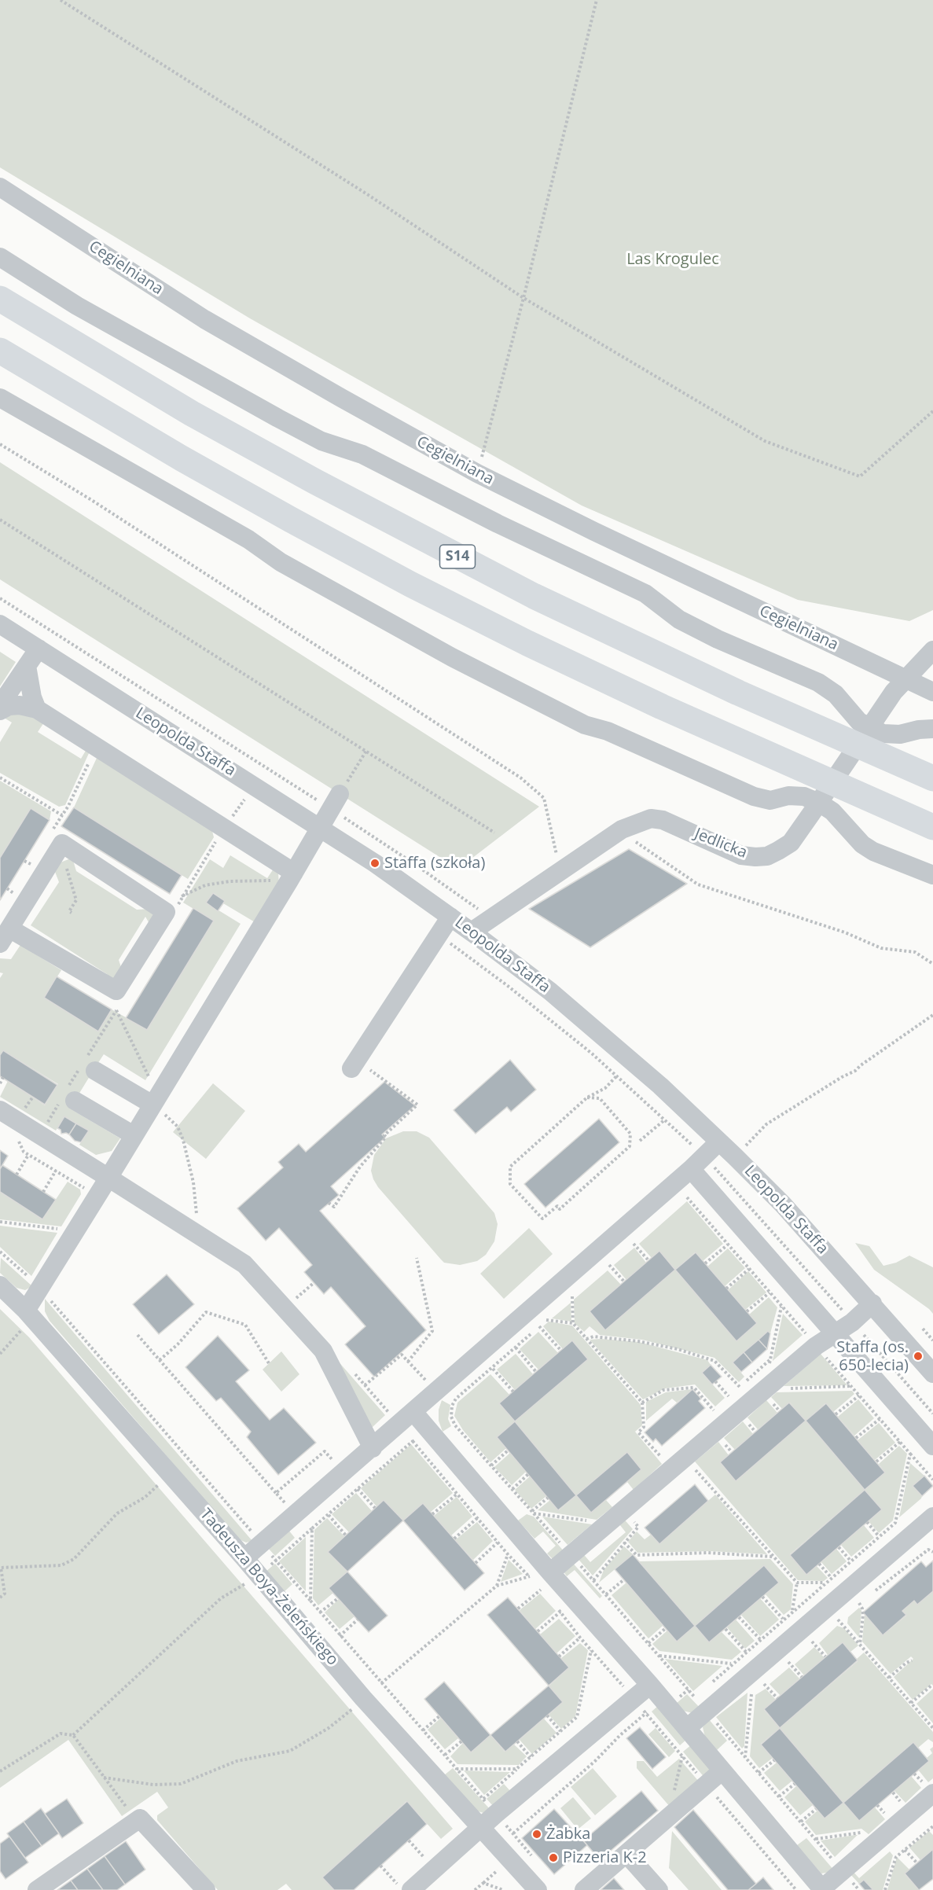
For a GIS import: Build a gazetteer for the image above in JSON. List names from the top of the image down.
{
  "streets": {
    "highway": ["S14"],
    "street": [
      "Cegielniana",
      "Leopolda Staffa",
      "Jedlicka",
      "Tadeusza Boya-Żeleńskiego"
    ]
  },
  "crossings": [
    ["Cegielniana", "Jedlicka"],
    ["Leopolda Staffa", "Jedlicka"]
  ],
  "parks": ["Las Krogulec"],
  "places": [
    "Staffa (szkoła)",
    "Staffa (os. 650-lecia)",
    "Żabka",
    "Pizzeria K-2"
  ]
}
